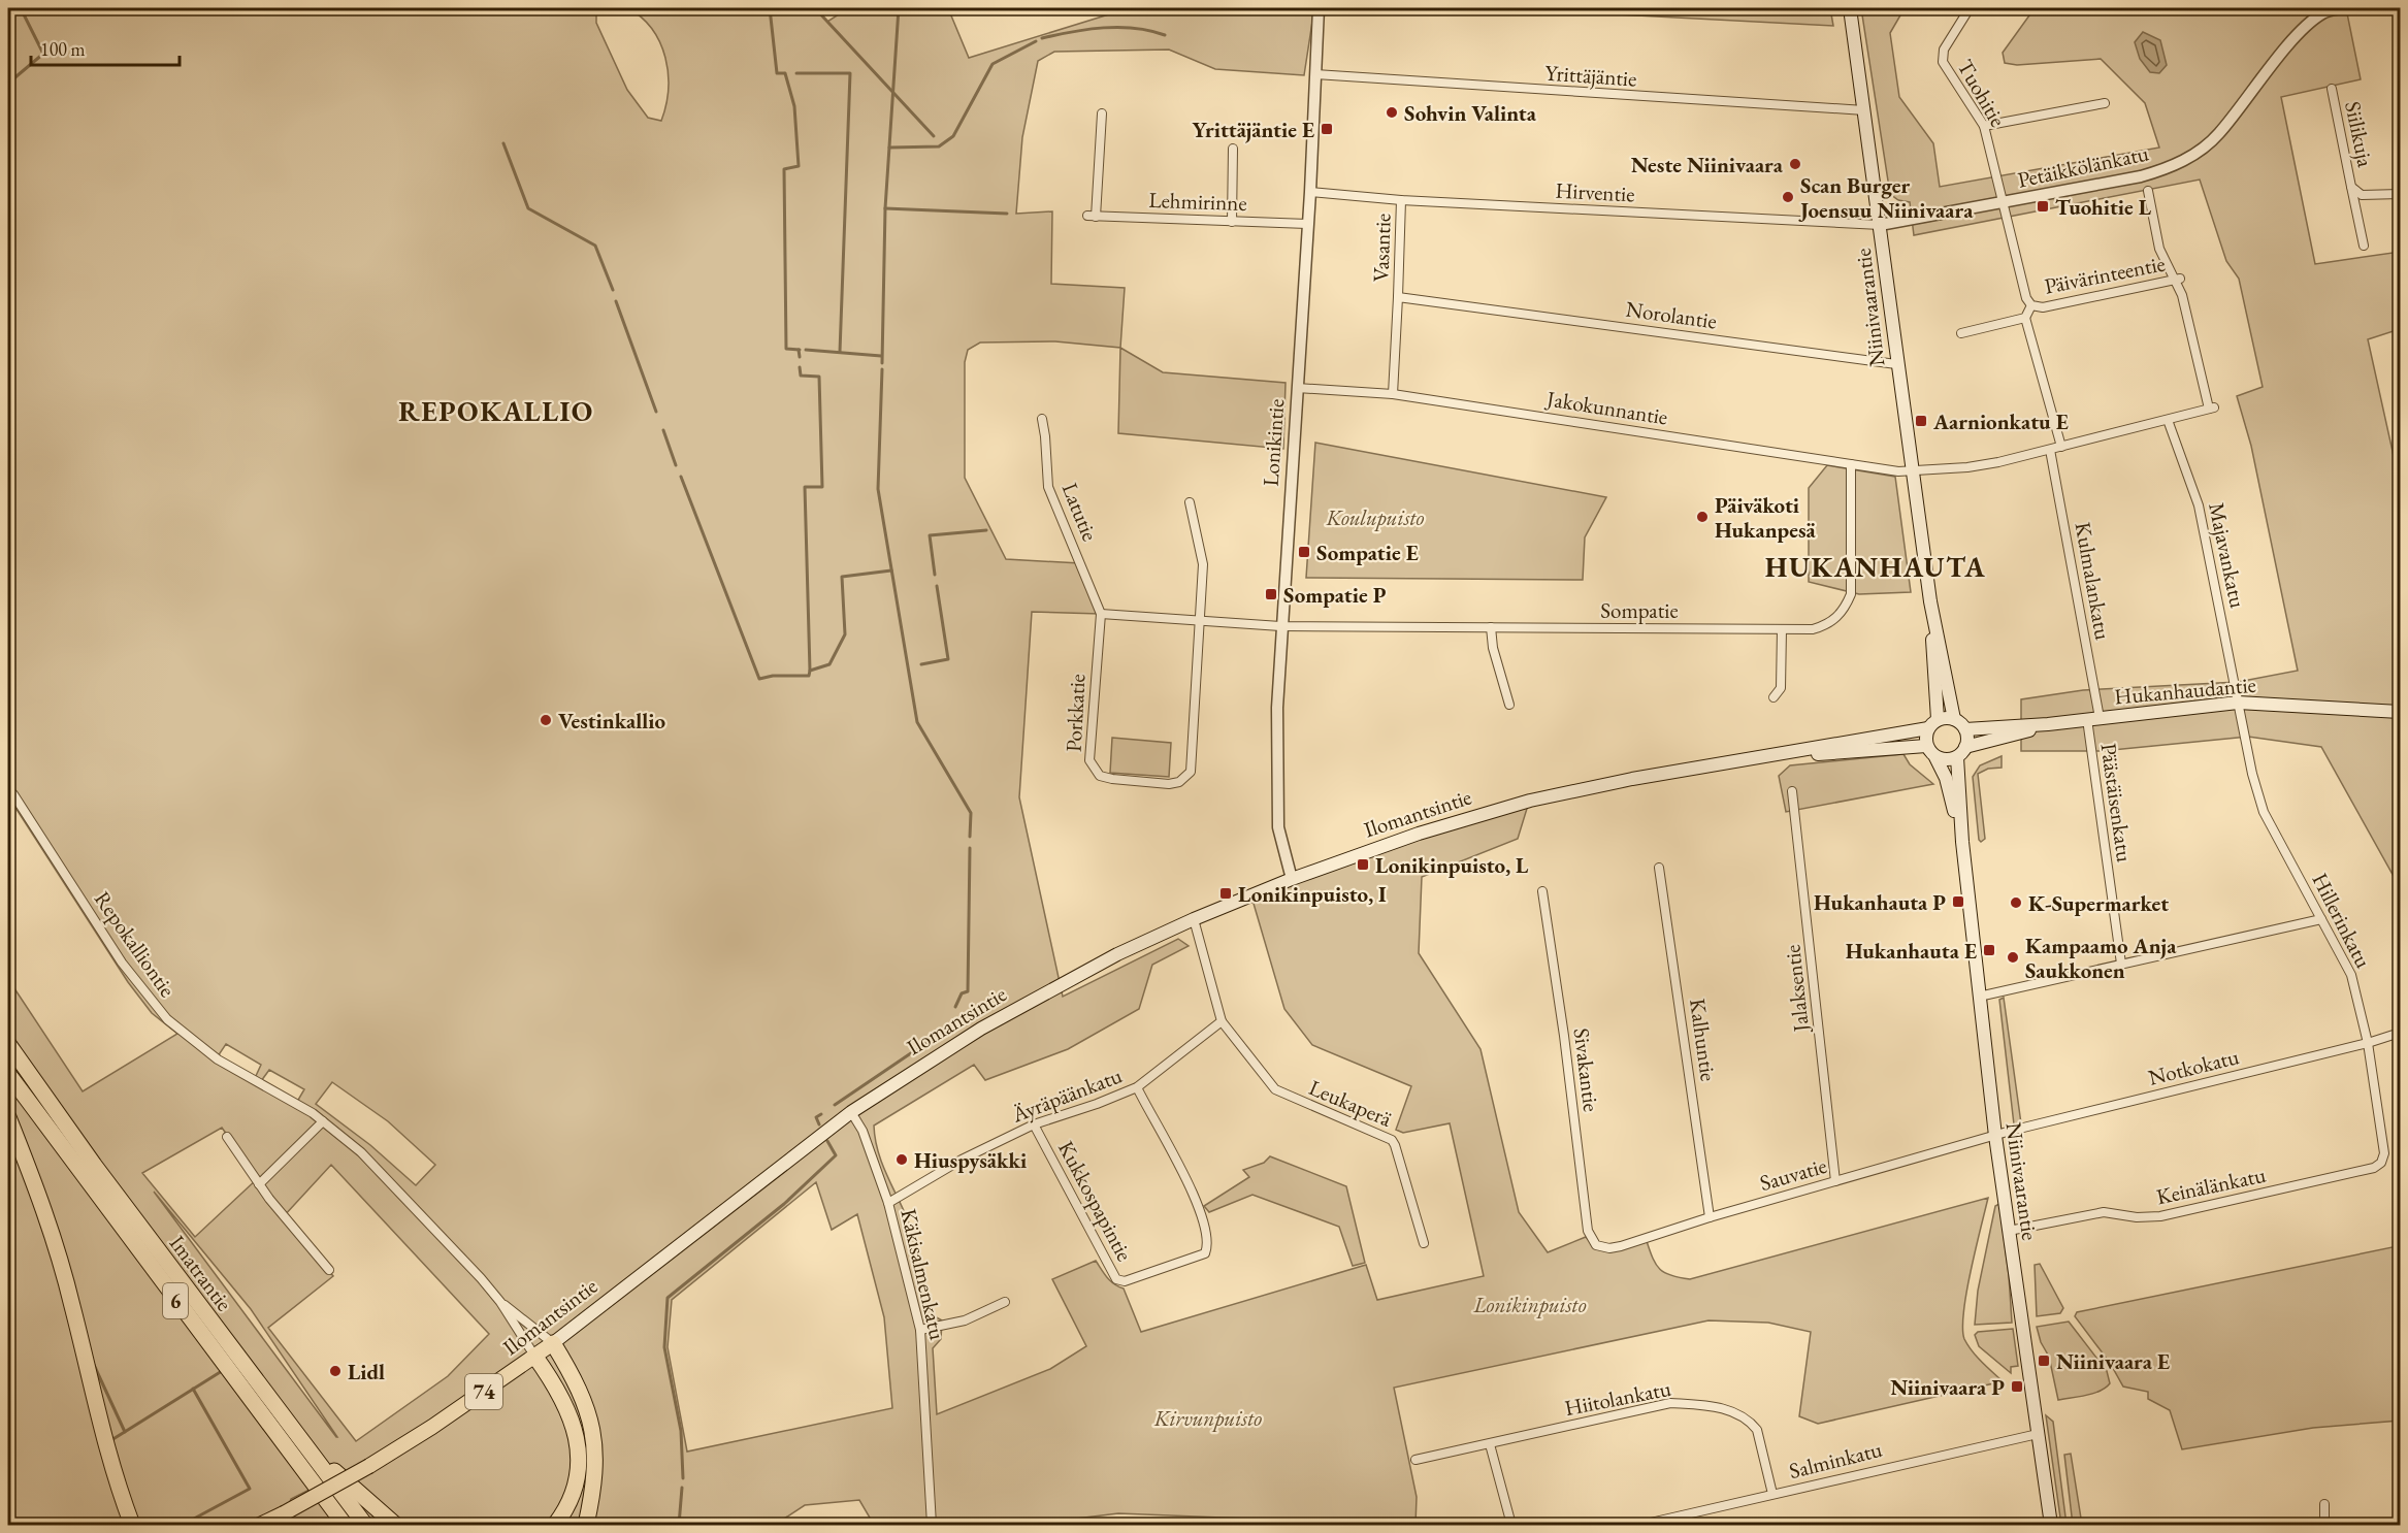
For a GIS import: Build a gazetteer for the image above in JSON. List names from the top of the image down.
{
  "streets": {
    "highway": ["Imatrantie", "6"],
    "main road": [
      "Niinivaarantie",
      "Hukanhaudantie",
      "Ilomantsintie",
      "74"
    ],
    "street": [
      "Yrittäjäntie",
      "Tuohitie",
      "Siilikuja",
      "Petäikkölänkatu",
      "Hirventie",
      "Lehmirinne",
      "Vasantie",
      "Päivärinteentie",
      "Norolantie",
      "Jakokunnantie",
      "Lonikintie",
      "Latutie",
      "Majavankatu",
      "Kulmalankatu",
      "Sompatie",
      "Porkkatie",
      "Päästäisenkatu",
      "Hillerinkatu",
      "Repokalliontie",
      "Jalaksentie",
      "Kalhuntie",
      "Notkokatu",
      "Sivakantie",
      "Äyräpäänkatu",
      "Leukaperä",
      "Sauvatie",
      "Keinälänkatu",
      "Kukkospapintie",
      "Käkisalmenkatu",
      "Hiitolankatu",
      "Salminkatu"
    ]
  },
  "crossings": [
    ["Yrittäjäntie", "Niinivaarantie"],
    ["Yrittäjäntie", "Lonikintie"],
    ["Tuohitie", "Petäikkölänkatu"],
    ["Tuohitie", "Päivärinteentie"],
    ["Petäikkölänkatu", "Hirventie"],
    ["Petäikkölänkatu", "Päivärinteentie"],
    ["Petäikkölänkatu", "Niinivaarantie"],
    ["Hirventie", "Vasantie"],
    ["Hirventie", "Niinivaarantie"],
    ["Hirventie", "Lonikintie"],
    ["Lehmirinne", "Lonikintie"],
    ["Vasantie", "Norolantie"],
    ["Vasantie", "Jakokunnantie"],
    ["Päivärinteentie", "Jakokunnantie"],
    ["Niinivaarantie", "Norolantie"],
    ["Niinivaarantie", "Jakokunnantie"],
    ["Niinivaarantie", "Hukanhaudantie"],
    ["Niinivaarantie", "Ilomantsintie"],
    ["Niinivaarantie", "Notkokatu"],
    ["Niinivaarantie", "Sauvatie"],
    ["Niinivaarantie", "Keinälänkatu"],
    ["Niinivaarantie", "Salminkatu"],
    ["Jakokunnantie", "Lonikintie"],
    ["Jakokunnantie", "Majavankatu"],
    ["Jakokunnantie", "Kulmalankatu"],
    ["Jakokunnantie", "Sompatie"],
    ["Lonikintie", "Sompatie"],
    ["Lonikintie", "Ilomantsintie"],
    ["Latutie", "Porkkatie"],
    ["Majavankatu", "Hukanhaudantie"],
    ["Majavankatu", "Hillerinkatu"],
    ["Kulmalankatu", "Hukanhaudantie"],
    ["Kulmalankatu", "Päästäisenkatu"],
    ["Hukanhaudantie", "Päästäisenkatu"],
    ["Hukanhaudantie", "Ilomantsintie"],
    ["Hukanhaudantie", "Hillerinkatu"],
    ["Ilomantsintie", "Repokalliontie"],
    ["Ilomantsintie", "Käkisalmenkatu"],
    ["Hillerinkatu", "Notkokatu"],
    ["Hillerinkatu", "Keinälänkatu"],
    ["Jalaksentie", "Sauvatie"],
    ["Kalhuntie", "Sauvatie"],
    ["Notkokatu", "Sauvatie"],
    ["Sivakantie", "Sauvatie"],
    ["Äyräpäänkatu", "Leukaperä"],
    ["Äyräpäänkatu", "Kukkospapintie"],
    ["Äyräpäänkatu", "Käkisalmenkatu"],
    ["Hiitolankatu", "Salminkatu"]
  ],
  "districts": ["REPOKALLIO", "HUKANHAUTA"],
  "parks": ["Koulupuisto", "Lonikinpuisto", "Kirvunpuisto"],
  "places": {
    "other": [
      "Sohvin Valinta",
      "Neste Niinivaara",
      "Scan Burger Joensuu Niinivaara",
      "Päiväkoti Hukanpesä",
      "Vestinkallio",
      "K-Supermarket",
      "Kampaamo Anja Saukkonen",
      "Hiuspysäkki",
      "Lidl"
    ],
    "transit": [
      "Yrittäjäntie E",
      "Tuohitie L",
      "Aarnionkatu E",
      "Sompatie E",
      "Sompatie P",
      "Lonikinpuisto, L",
      "Lonikinpuisto, I",
      "Hukanhauta P",
      "Hukanhauta E",
      "Niinivaara E",
      "Niinivaara P"
    ]
  },
  "scale_bar": "100 m"
}
